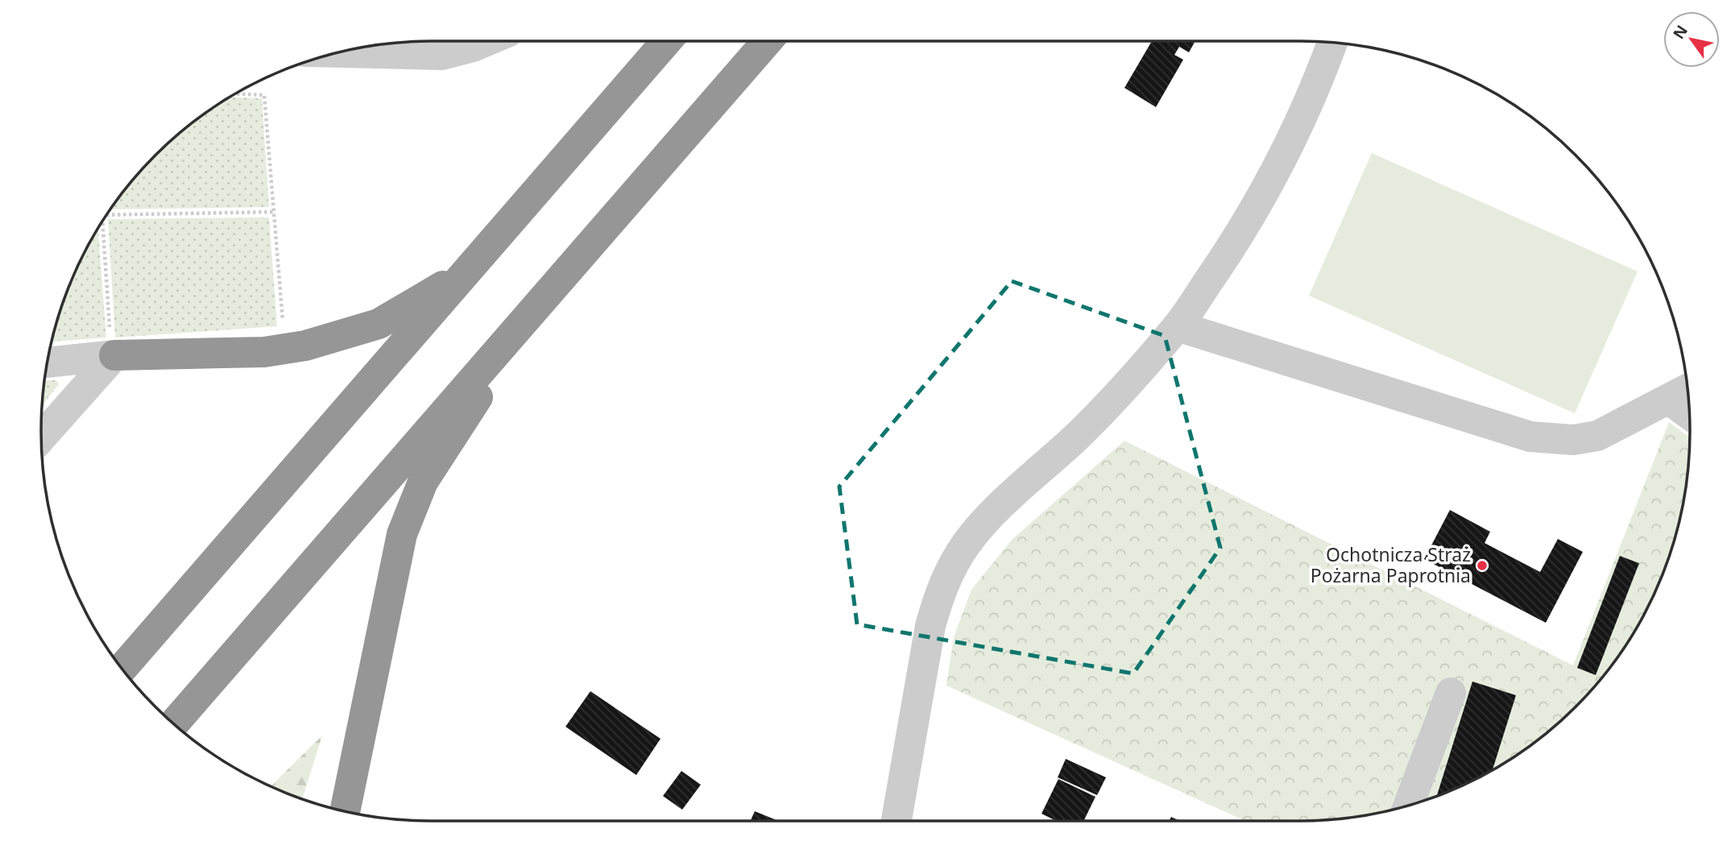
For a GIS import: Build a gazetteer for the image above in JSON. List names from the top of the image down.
{
  "places": ["Ochotnicza Straż Pożarna Paprotnia"],
  "north": "top left"
}
